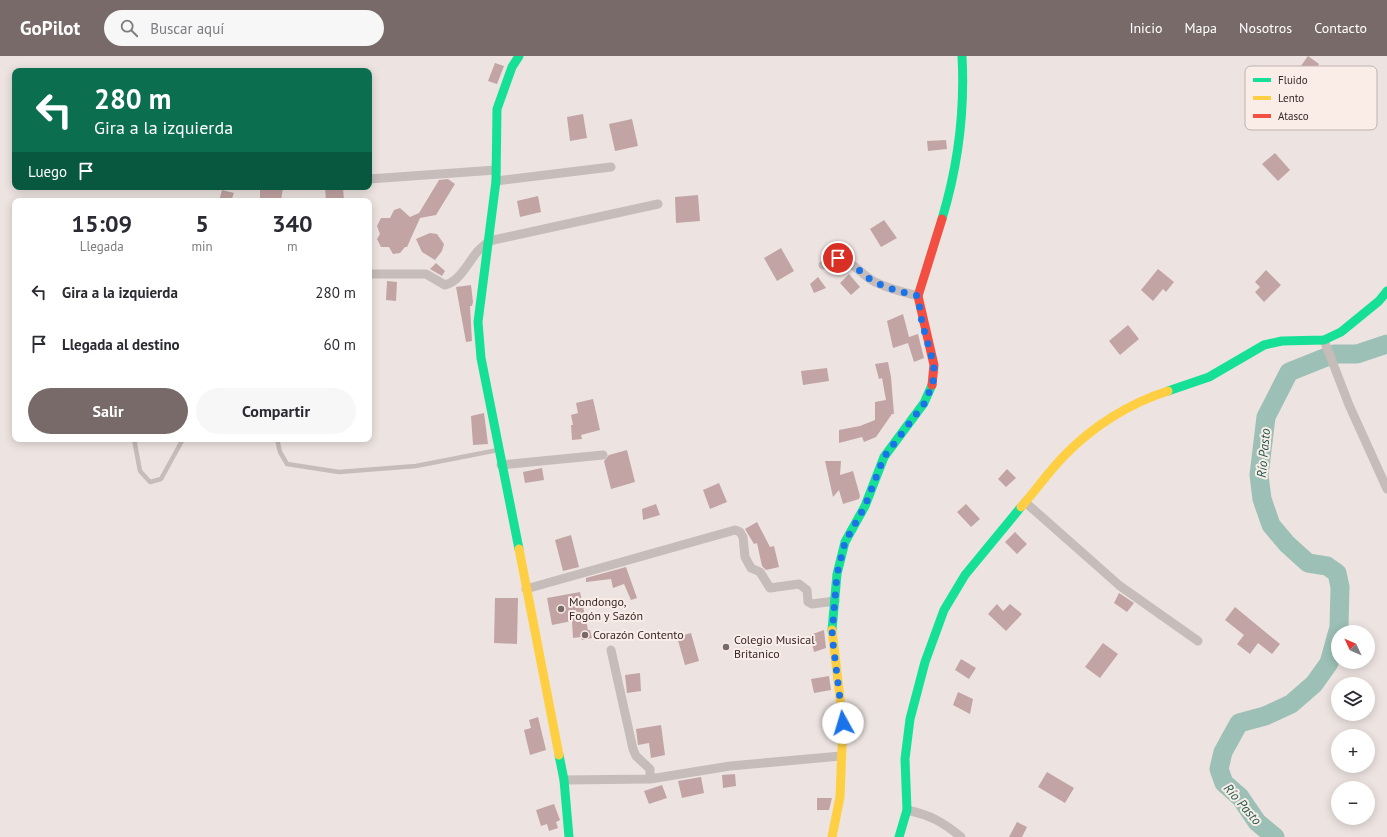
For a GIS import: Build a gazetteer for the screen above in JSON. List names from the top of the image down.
{
  "water": ["Río Pasto"],
  "places": ["Mondongo, Fogón y Sazón", "Corazón Contento", "Colegio Musical Britanico"],
  "legend": ["Fluido", "Lento", "Atasco"],
  "north": "top left",
  "page": {
    "header": "GoPilot",
    "search": "Buscar aquí",
    "nav": [
      "Inicio",
      "Mapa",
      "Nosotros",
      "Contacto"
    ],
    "turn": ["280 m", "Gira a la izquierda"],
    "then": "Luego",
    "eta": [
      "15:09",
      "Llegada",
      "5",
      "min",
      "340",
      "m"
    ],
    "list": [
      {
        "name": "Gira a la izquierda",
        "value": "280 m"
      },
      {
        "name": "Llegada al destino",
        "value": "60 m"
      }
    ],
    "buttons": ["Salir", "Compartir"],
    "map_buttons": ["+", "−"]
  }
}
